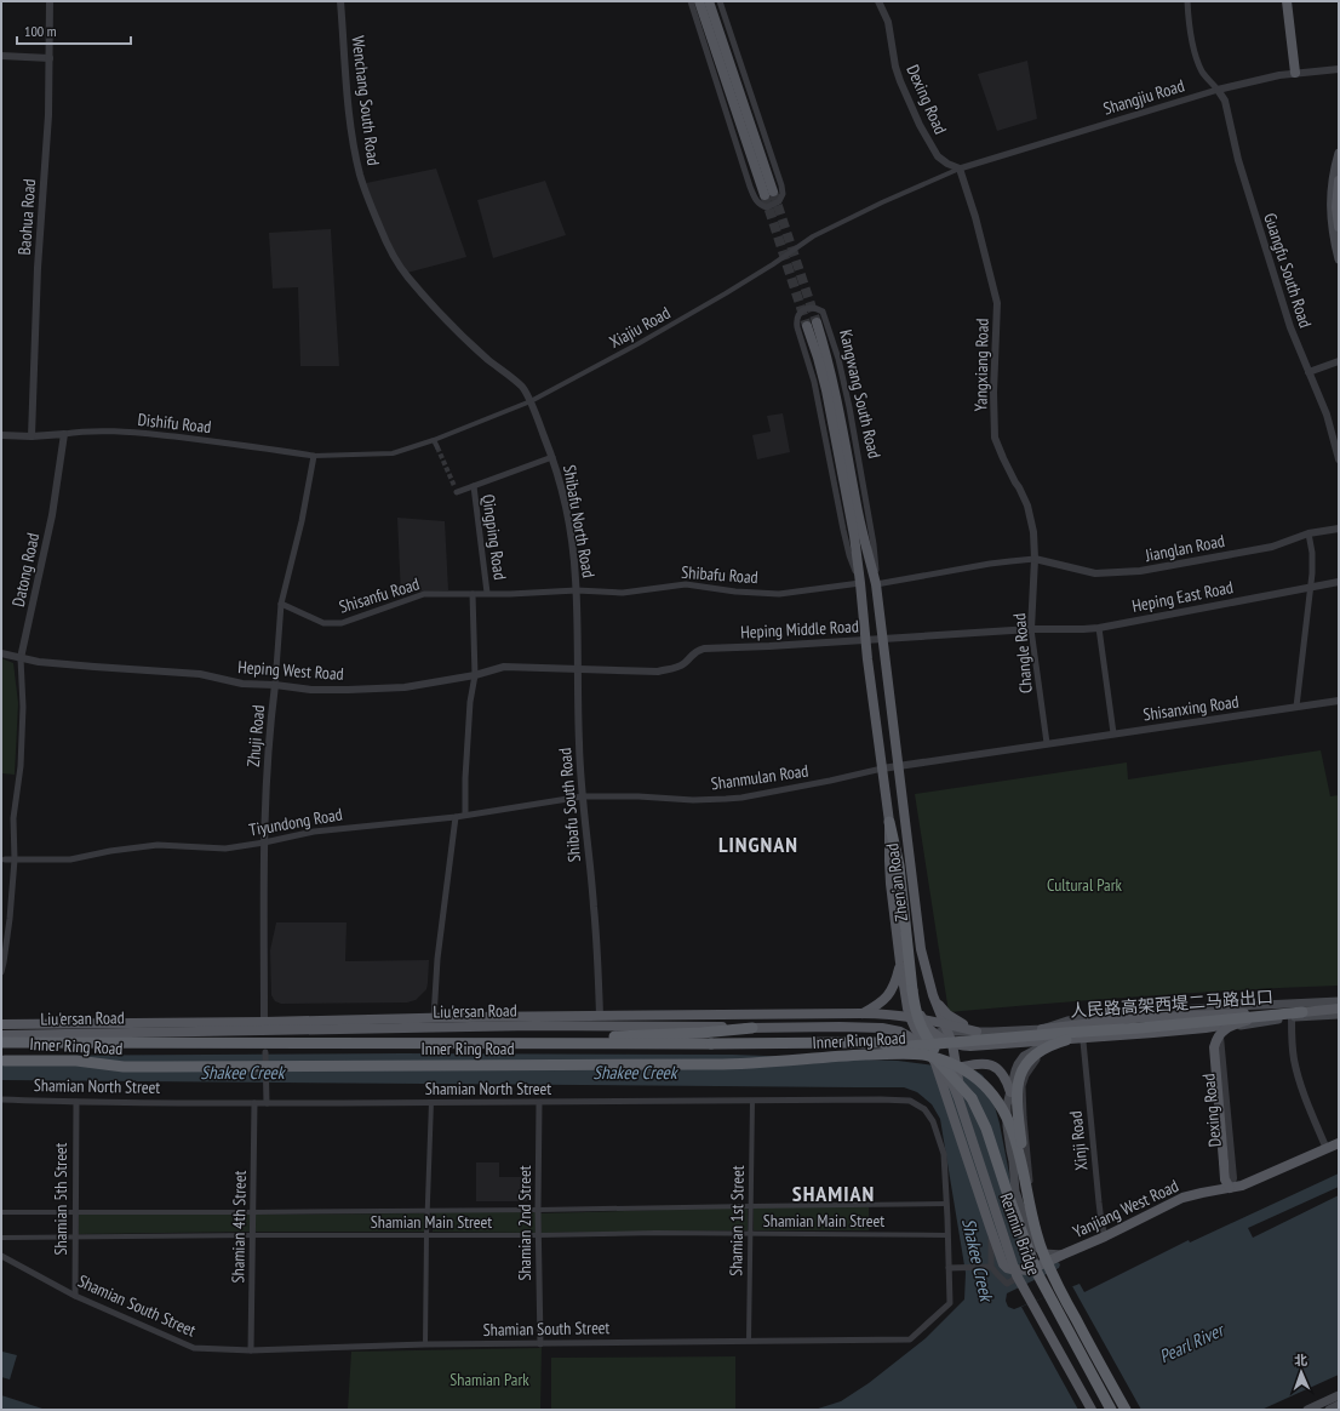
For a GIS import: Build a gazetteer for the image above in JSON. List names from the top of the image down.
{
  "streets": {
    "highway": ["Inner Ring Road"],
    "main road": [
      "Kangwang South Road",
      "Zhen'an Road",
      "人民路高架西堤二马路出口",
      "Liu'ersan Road",
      "Yanjiang West Road",
      "Renmin Bridge"
    ],
    "street": [
      "Shangjiu Road",
      "Dexing Road",
      "Wenchang South Road",
      "Baohua Road",
      "Guangfu South Road",
      "Xiajiu Road",
      "Yangxiang Road",
      "Dishifu Road",
      "Shibafu North Road",
      "Qingping Road",
      "Jianglan Road",
      "Datong Road",
      "Shibafu Road",
      "Shisanfu Road",
      "Heping East Road",
      "Heping Middle Road",
      "Changle Road",
      "Heping West Road",
      "Shisanxing Road",
      "Zhuji Road",
      "Shanmulan Road",
      "Shibafu South Road",
      "Tiyundong Road",
      "Shamian North Street",
      "Xinji Road",
      "Shamian 5th Street",
      "Shamian 1st Street",
      "Shamian Main Street",
      "Shamian 2nd Street",
      "Shamian 4th Street",
      "Shamian South Street"
    ]
  },
  "crossings": [
    ["Shangjiu Road", "Dexing Road"],
    ["Shangjiu Road", "Guangfu South Road"],
    ["Shangjiu Road", "Xiajiu Road"],
    ["Shangjiu Road", "Yangxiang Road"],
    ["Dexing Road", "Xiajiu Road"],
    ["Dexing Road", "Yangxiang Road"],
    ["Dexing Road", "Yanjiang West Road"],
    ["Wenchang South Road", "Xiajiu Road"],
    ["Wenchang South Road", "Shibafu North Road"],
    ["Baohua Road", "Dishifu Road"],
    ["Xiajiu Road", "Yangxiang Road"],
    ["Xiajiu Road", "Dishifu Road"],
    ["Xiajiu Road", "Shibafu North Road"],
    ["Xiajiu Road", "Zhuji Road"],
    ["Yangxiang Road", "Jianglan Road"],
    ["Yangxiang Road", "Changle Road"],
    ["Kangwang South Road", "Shibafu Road"],
    ["Kangwang South Road", "Heping Middle Road"],
    ["Kangwang South Road", "Shanmulan Road"],
    ["Kangwang South Road", "Zhen'an Road"],
    ["Dishifu Road", "Datong Road"],
    ["Dishifu Road", "Zhuji Road"],
    ["Shibafu North Road", "Shibafu Road"],
    ["Shibafu North Road", "Shisanfu Road"],
    ["Shibafu North Road", "Shibafu South Road"],
    ["Qingping Road", "Shisanfu Road"],
    ["Jianglan Road", "Changle Road"],
    ["Datong Road", "Heping West Road"],
    ["Datong Road", "Tiyundong Road"],
    ["Shibafu Road", "Shisanfu Road"],
    ["Shibafu Road", "Shibafu South Road"],
    ["Shisanfu Road", "Zhuji Road"],
    ["Shisanfu Road", "Shibafu South Road"],
    ["Heping East Road", "Heping Middle Road"],
    ["Heping East Road", "Changle Road"],
    ["Heping Middle Road", "Changle Road"],
    ["Heping Middle Road", "Heping West Road"],
    ["Heping Middle Road", "Shibafu South Road"],
    ["Changle Road", "Shisanxing Road"],
    ["Heping West Road", "Zhuji Road"],
    ["Heping West Road", "Shibafu South Road"],
    ["Zhuji Road", "Tiyundong Road"],
    ["Zhuji Road", "Liu'ersan Road"],
    ["Shanmulan Road", "Shibafu South Road"],
    ["Shanmulan Road", "Tiyundong Road"],
    ["Shanmulan Road", "Zhen'an Road"],
    ["Shibafu South Road", "Tiyundong Road"],
    ["Shibafu South Road", "Liu'ersan Road"],
    ["Zhen'an Road", "Liu'ersan Road"],
    ["Zhen'an Road", "Renmin Bridge"],
    ["Liu'ersan Road", "Renmin Bridge"],
    ["Inner Ring Road", "Yanjiang West Road"],
    ["Shamian North Street", "Shamian 5th Street"],
    ["Shamian North Street", "Shamian 1st Street"],
    ["Shamian North Street", "Shamian 2nd Street"],
    ["Shamian North Street", "Shamian 4th Street"],
    ["Shamian North Street", "Shamian South Street"],
    ["Xinji Road", "Yanjiang West Road"],
    ["Shamian 5th Street", "Shamian Main Street"],
    ["Shamian 5th Street", "Shamian South Street"],
    ["Shamian 1st Street", "Shamian Main Street"],
    ["Shamian 1st Street", "Shamian South Street"],
    ["Shamian Main Street", "Shamian 2nd Street"],
    ["Shamian Main Street", "Shamian 4th Street"],
    ["Shamian Main Street", "Shamian South Street"],
    ["Shamian 2nd Street", "Shamian South Street"],
    ["Shamian 4th Street", "Shamian South Street"]
  ],
  "districts": ["LINGNAN", "SHAMIAN"],
  "water": ["Shakee Creek", "Pearl River"],
  "parks": ["Cultural Park", "Shamian Park"],
  "scale_bar": "100 m",
  "north": "top"
}
